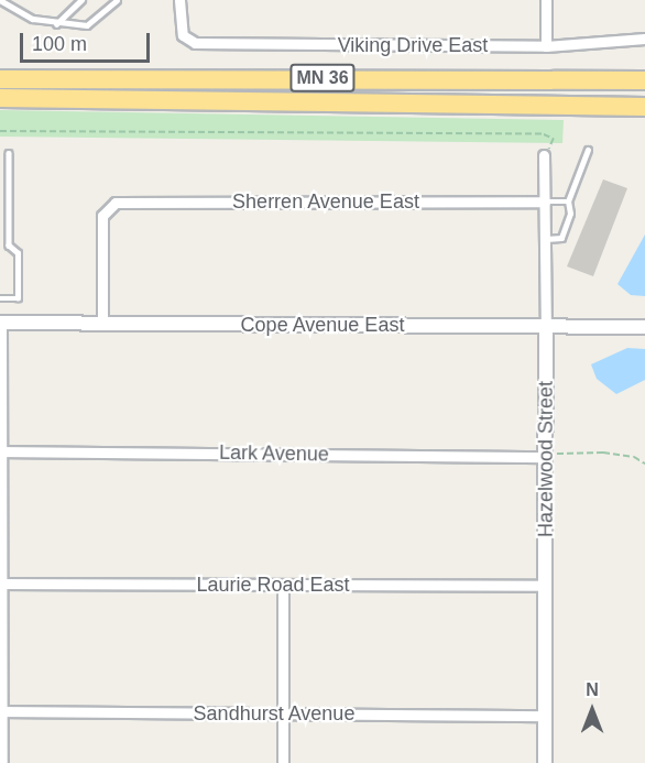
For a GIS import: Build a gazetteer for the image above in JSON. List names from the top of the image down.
{
  "streets": {
    "highway": ["MN 36"],
    "street": [
      "Viking Drive East",
      "Sherren Avenue East",
      "Cope Avenue East",
      "Lark Avenue",
      "Hazelwood Street",
      "Laurie Road East",
      "Sandhurst Avenue"
    ]
  },
  "crossings": [
    ["Sherren Avenue East", "Cope Avenue East"],
    ["Sherren Avenue East", "Hazelwood Street"],
    ["Cope Avenue East", "Hazelwood Street"],
    ["Lark Avenue", "Hazelwood Street"],
    ["Hazelwood Street", "Laurie Road East"],
    ["Hazelwood Street", "Sandhurst Avenue"]
  ],
  "scale_bar": "100 m",
  "north": "top"
}
